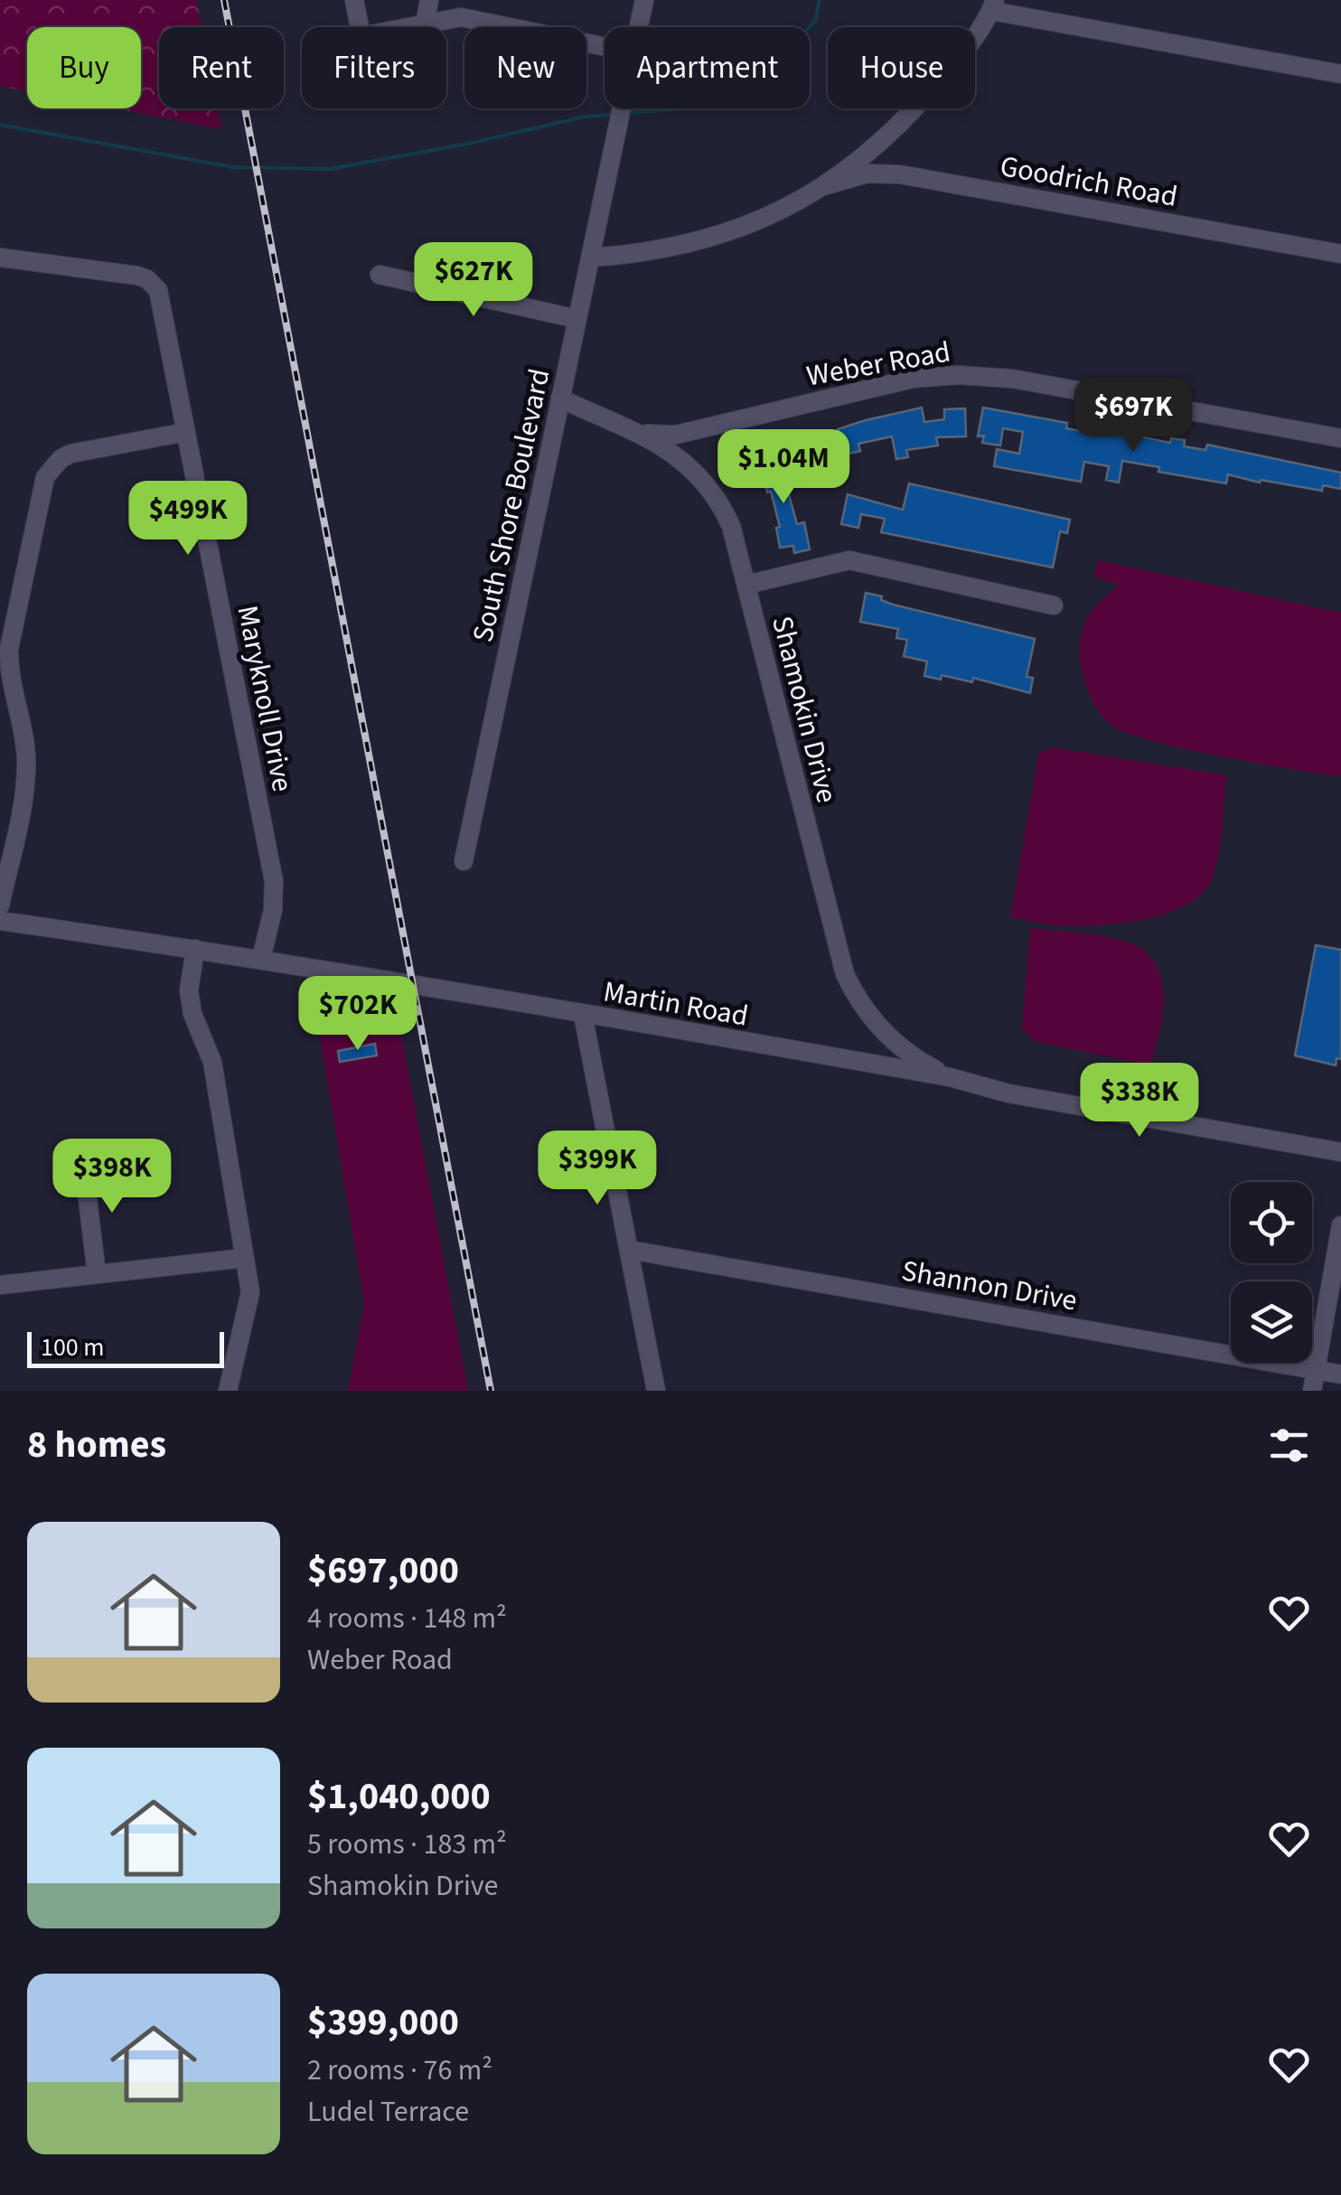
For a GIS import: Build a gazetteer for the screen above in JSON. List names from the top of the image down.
{
  "streets": {
    "street": [
      "Goodrich Road",
      "Weber Road",
      "South Shore Boulevard",
      "Maryknoll Drive",
      "Shamokin Drive",
      "Martin Road",
      "Shannon Drive"
    ]
  },
  "crossings": [
    ["Weber Road", "Shamokin Drive"],
    ["South Shore Boulevard", "Shamokin Drive"],
    ["Maryknoll Drive", "Martin Road"],
    ["Shamokin Drive", "Martin Road"]
  ],
  "scale_bar": "100 m",
  "page": {
    "chip": [
      "Buy",
      "Rent",
      "Filters",
      "New",
      "Apartment",
      "House"
    ],
    "price": [
      "$627K",
      "$697K",
      "$1.04M",
      "$499K",
      "$702K",
      "$338K",
      "$399K",
      "$398K"
    ],
    "scale": "100 m",
    "heading": "8 homes",
    "list": [
      {
        "name": "$697,000",
        "note": "4 rooms · 148 m² · Weber Road"
      },
      {
        "name": "$1,040,000",
        "note": "5 rooms · 183 m² · Shamokin Drive"
      },
      {
        "name": "$399,000",
        "note": "2 rooms · 76 m² · Ludel Terrace"
      }
    ]
  }
}
